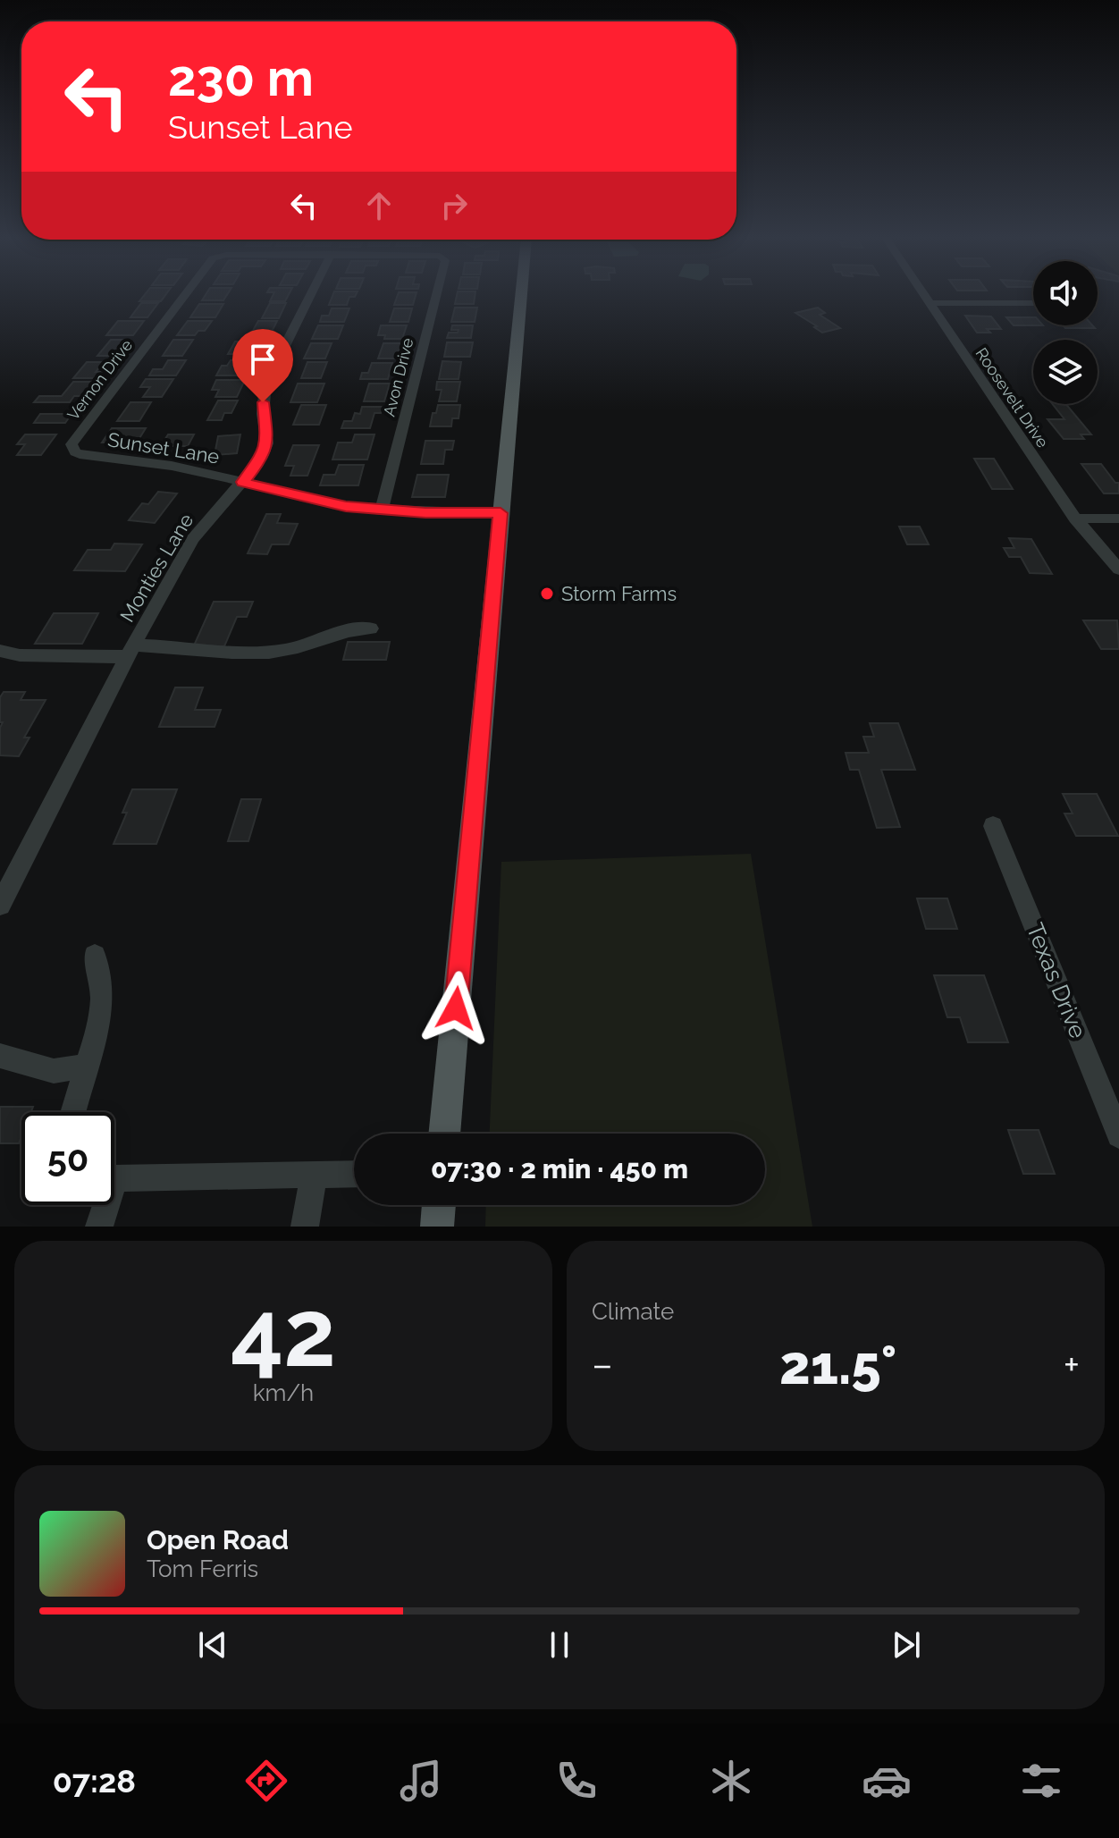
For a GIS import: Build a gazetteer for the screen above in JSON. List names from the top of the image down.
{
  "streets": {
    "street": [
      "Avon Drive",
      "Vernon Drive",
      "Roosevelt Drive",
      "Sunset Lane",
      "Monties Lane",
      "Texas Drive"
    ]
  },
  "crossings": [
    ["Avon Drive", "Sunset Lane"],
    ["Vernon Drive", "Sunset Lane"],
    ["Sunset Lane", "Monties Lane"]
  ],
  "places": ["Storm Farms"],
  "page": {
    "turn": ["230 m", "Sunset Lane"],
    "limit": "50",
    "trip": "07:30 · 2 min · 450 m",
    "tile": [
      ["42", "km/h"],
      "Climate"
    ],
    "heat": ["−", "21.5°", "+"],
    "song": ["Open Road", "Tom Ferris"],
    "tabs": "07:28"
  }
}
